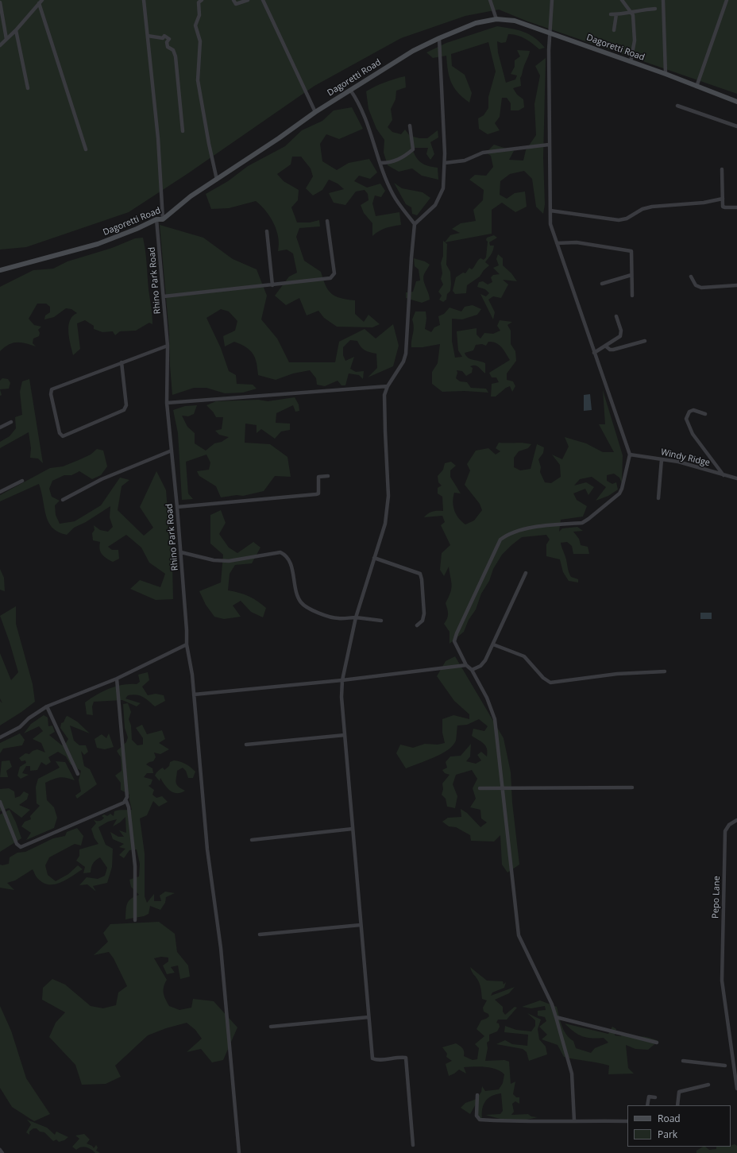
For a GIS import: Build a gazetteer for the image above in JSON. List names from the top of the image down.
{
  "streets": {
    "main road": ["Dagoretti Road"],
    "street": ["Rhino Park Road", "Windy Ridge", "Pepo Lane"]
  },
  "crossings": [
    ["Dagoretti Road", "Rhino Park Road"]
  ],
  "legend": ["Road", "Park"]
}
